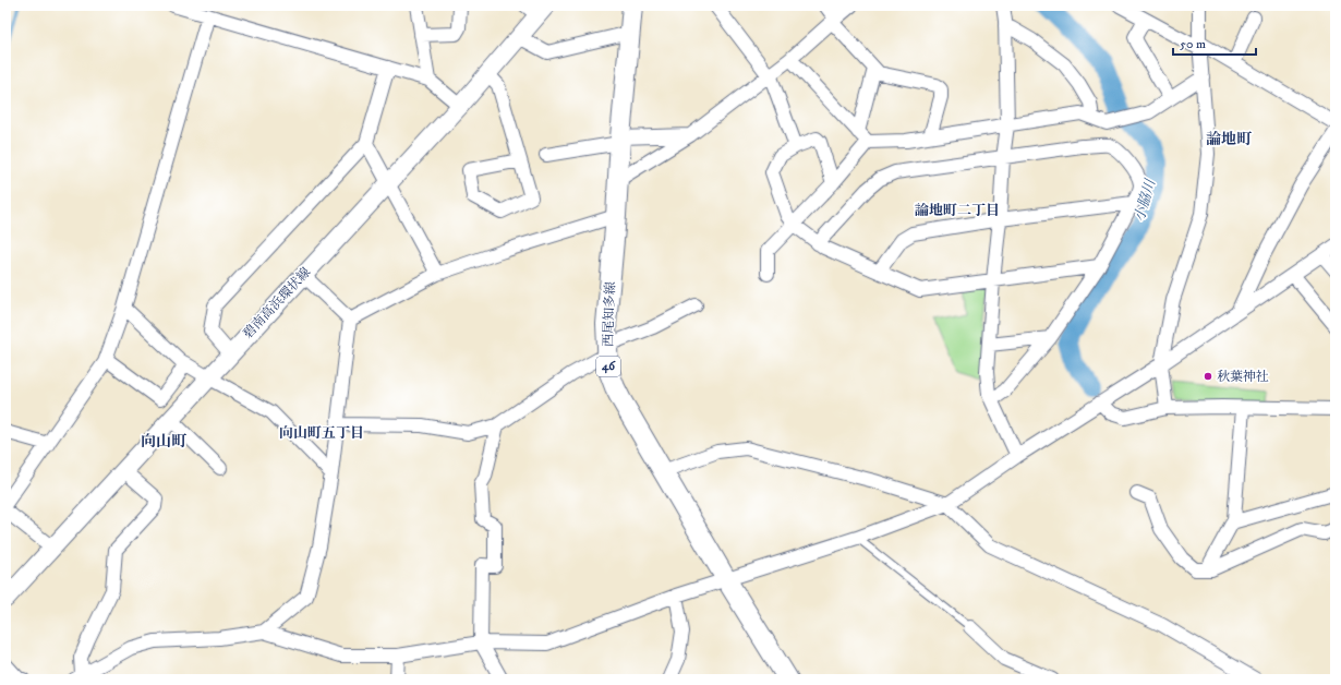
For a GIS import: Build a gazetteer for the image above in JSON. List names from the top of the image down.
{
  "streets": {
    "main road": ["碧南高浜環状線", "西尾知多線", "46"]
  },
  "districts": [
    "論地町",
    "論地町二丁目",
    "向山町五丁目",
    "向山町"
  ],
  "water": ["小脇川"],
  "places": ["秋葉神社"],
  "scale_bar": "50 m"
}
